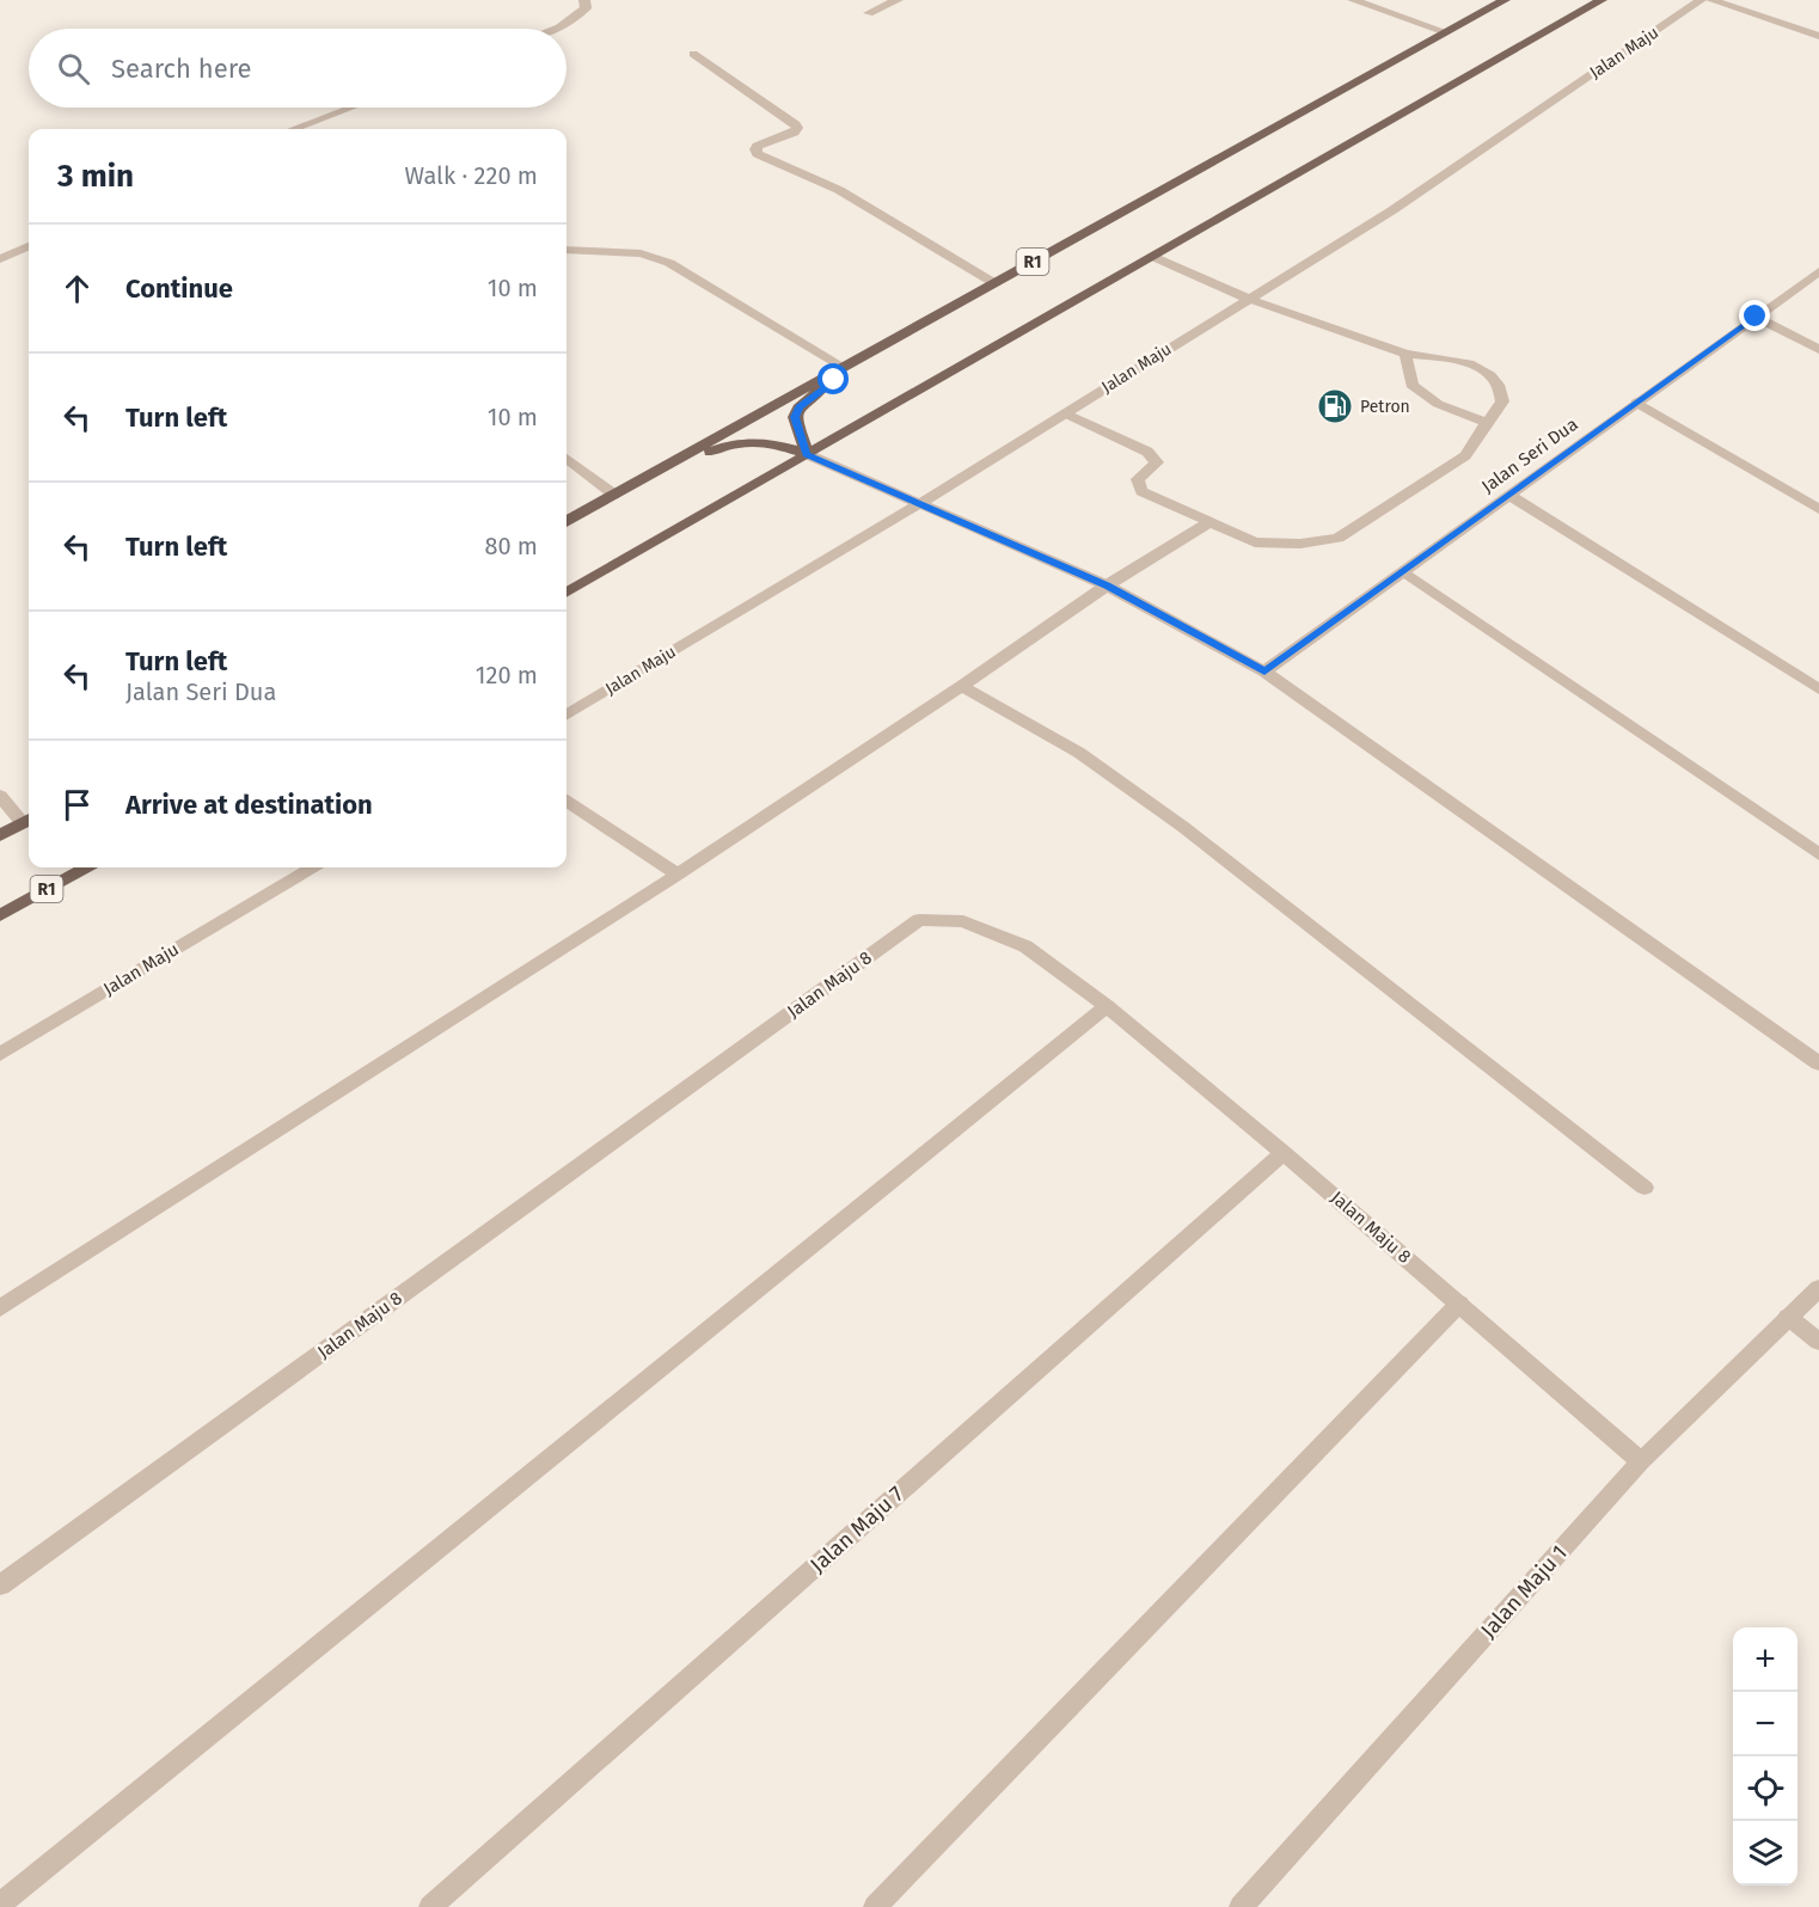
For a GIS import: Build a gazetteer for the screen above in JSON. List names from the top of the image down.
{
  "streets": {
    "main road": ["R1"],
    "street": [
      "Jalan Maju",
      "Jalan Seri Dua",
      "Jalan Maju 8",
      "Jalan Maju 7",
      "Jalan Maju 1"
    ]
  },
  "crossings": [
    ["Jalan Maju 8", "Jalan Maju 7"],
    ["Jalan Maju 8", "Jalan Maju 1"]
  ],
  "places": {
    "fuel station": ["Petron"]
  },
  "page": {
    "search": "Search here",
    "heading": ["3 min", "Walk · 220 m"],
    "list": [
      ["Continue", "10 m"],
      ["Turn left", "10 m"],
      ["Turn left", "80 m"],
      ["Turn left", "Jalan Seri Dua", "120 m"],
      "Arrive at destination"
    ],
    "map_buttons": ["+", "−"]
  }
}
